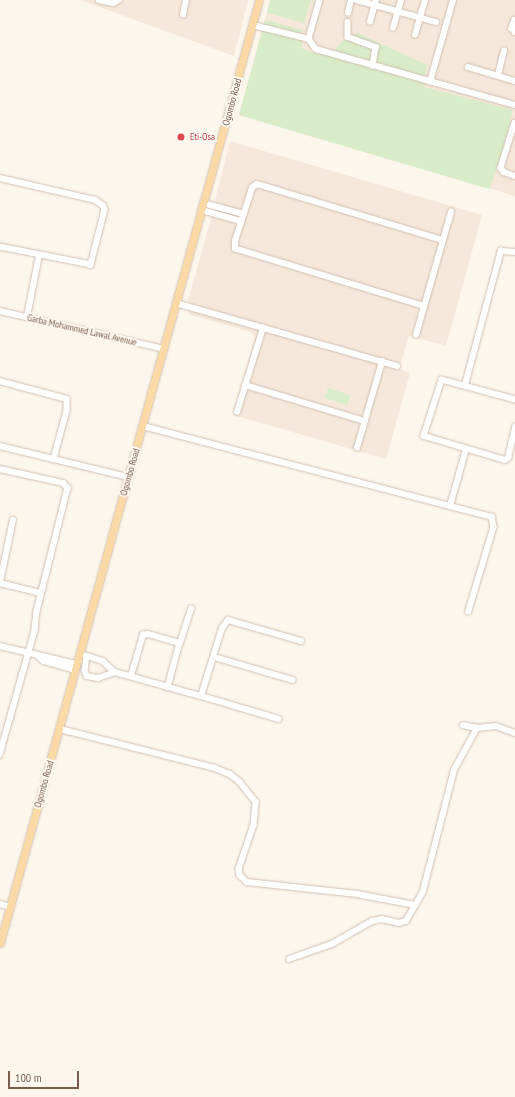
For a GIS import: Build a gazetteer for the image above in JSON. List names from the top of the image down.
{
  "streets": {
    "main road": ["Ogombo Road"],
    "street": ["Garba Mohammed Lawal Avenue"]
  },
  "crossings": [
    ["Ogombo Road", "Garba Mohammed Lawal Avenue"]
  ],
  "places": ["Eti-Osa"],
  "scale_bar": "100 m"
}
